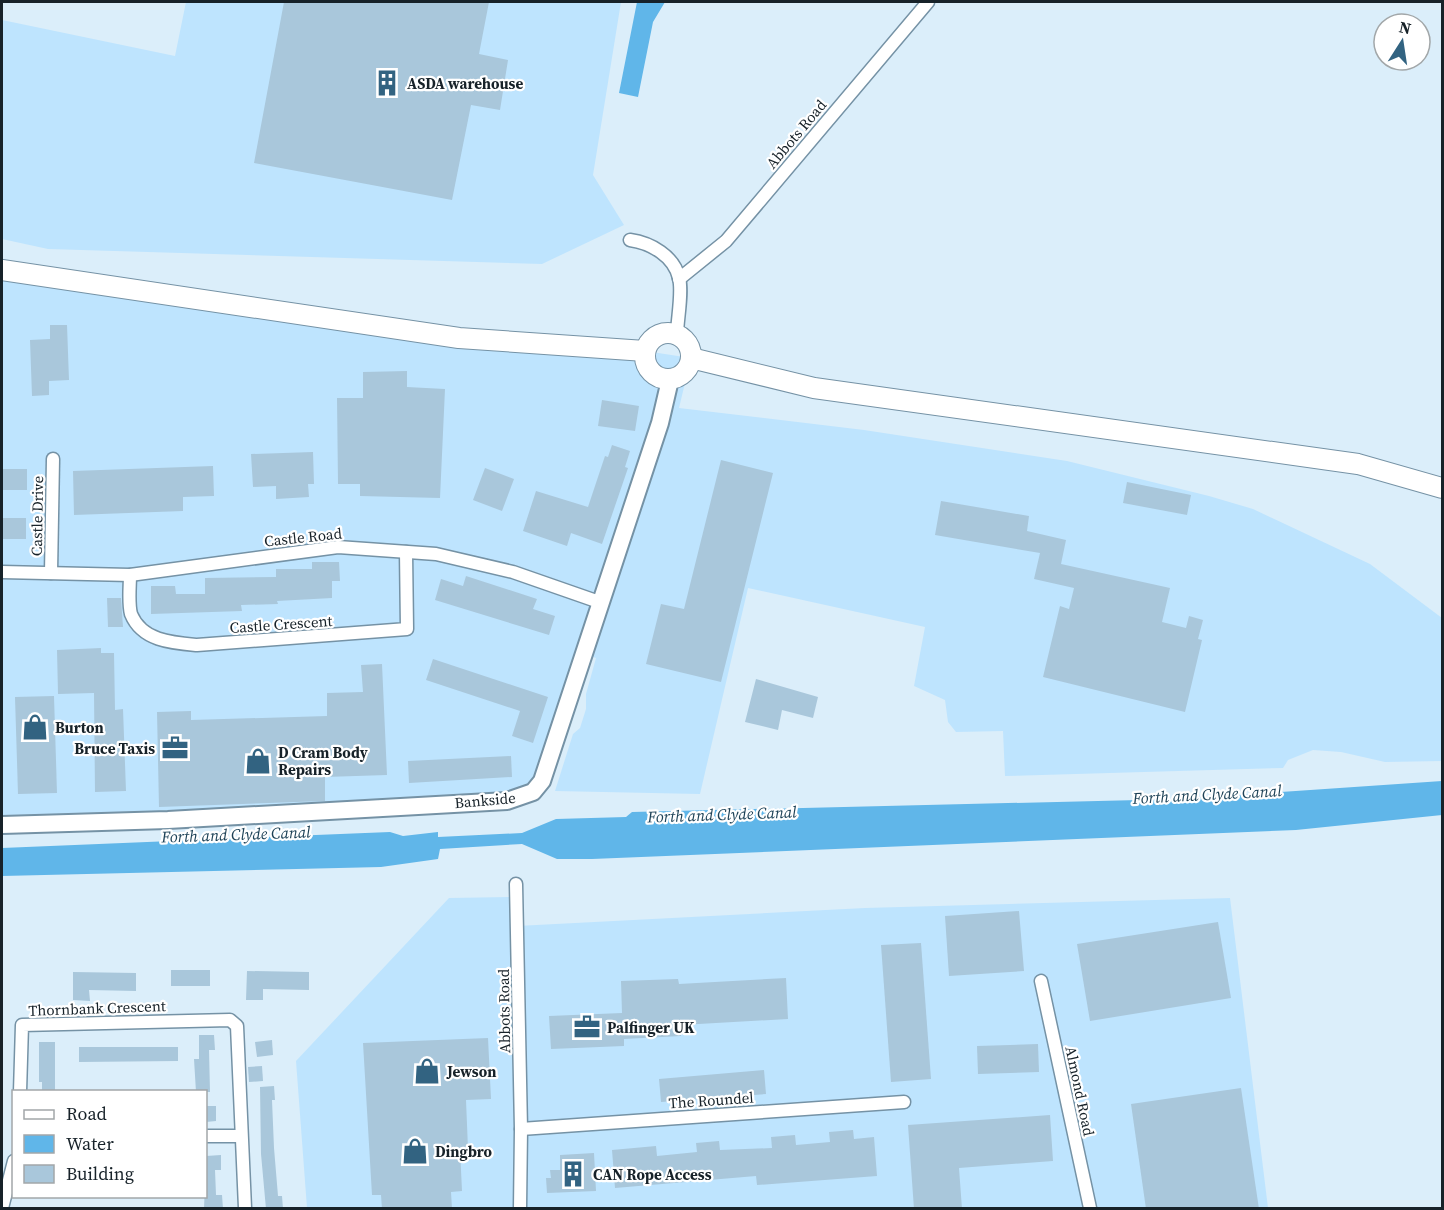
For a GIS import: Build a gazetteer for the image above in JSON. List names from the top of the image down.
{
  "streets": {
    "street": [
      "Abbots Road",
      "Castle Drive",
      "Castle Road",
      "Castle Crescent",
      "Bankside",
      "Thornbank Crescent",
      "Almond Road",
      "The Roundel"
    ]
  },
  "crossings": [
    ["Abbots Road", "The Roundel"],
    ["Castle Drive", "Castle Road"],
    ["Castle Road", "Castle Crescent"],
    ["Castle Road", "Bankside"]
  ],
  "water": ["Forth and Clyde Canal"],
  "places": {
    "building": ["ASDA warehouse", "CAN Rope Access"],
    "shop": [
      "Burton",
      "D Cram Body Repairs",
      "Jewson",
      "Dingbro"
    ],
    "office": ["Bruce Taxis", "Palfinger UK"]
  },
  "legend": ["Road", "Water", "Building"],
  "north": "top"
}
